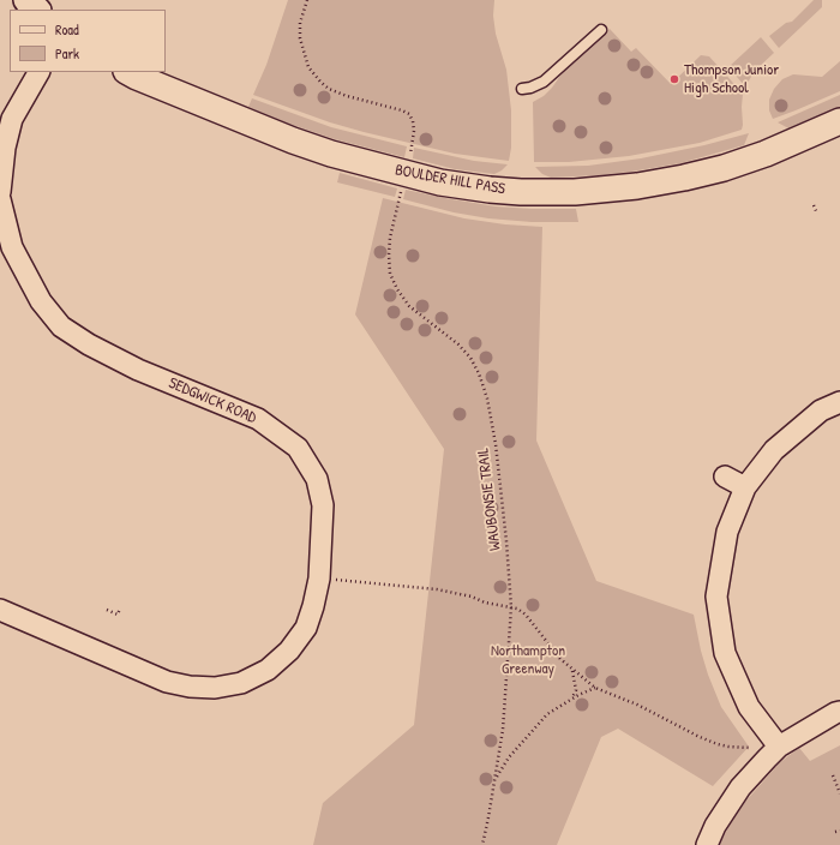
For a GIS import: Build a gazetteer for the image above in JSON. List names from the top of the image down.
{
  "streets": {
    "street": ["BOULDER HILL PASS", "SEDGWICK ROAD"],
    "path": ["WAUBONSIE TRAIL"]
  },
  "parks": ["Northampton Greenway"],
  "places": ["Thompson Junior High School"],
  "legend": ["Road", "Park"]
}
